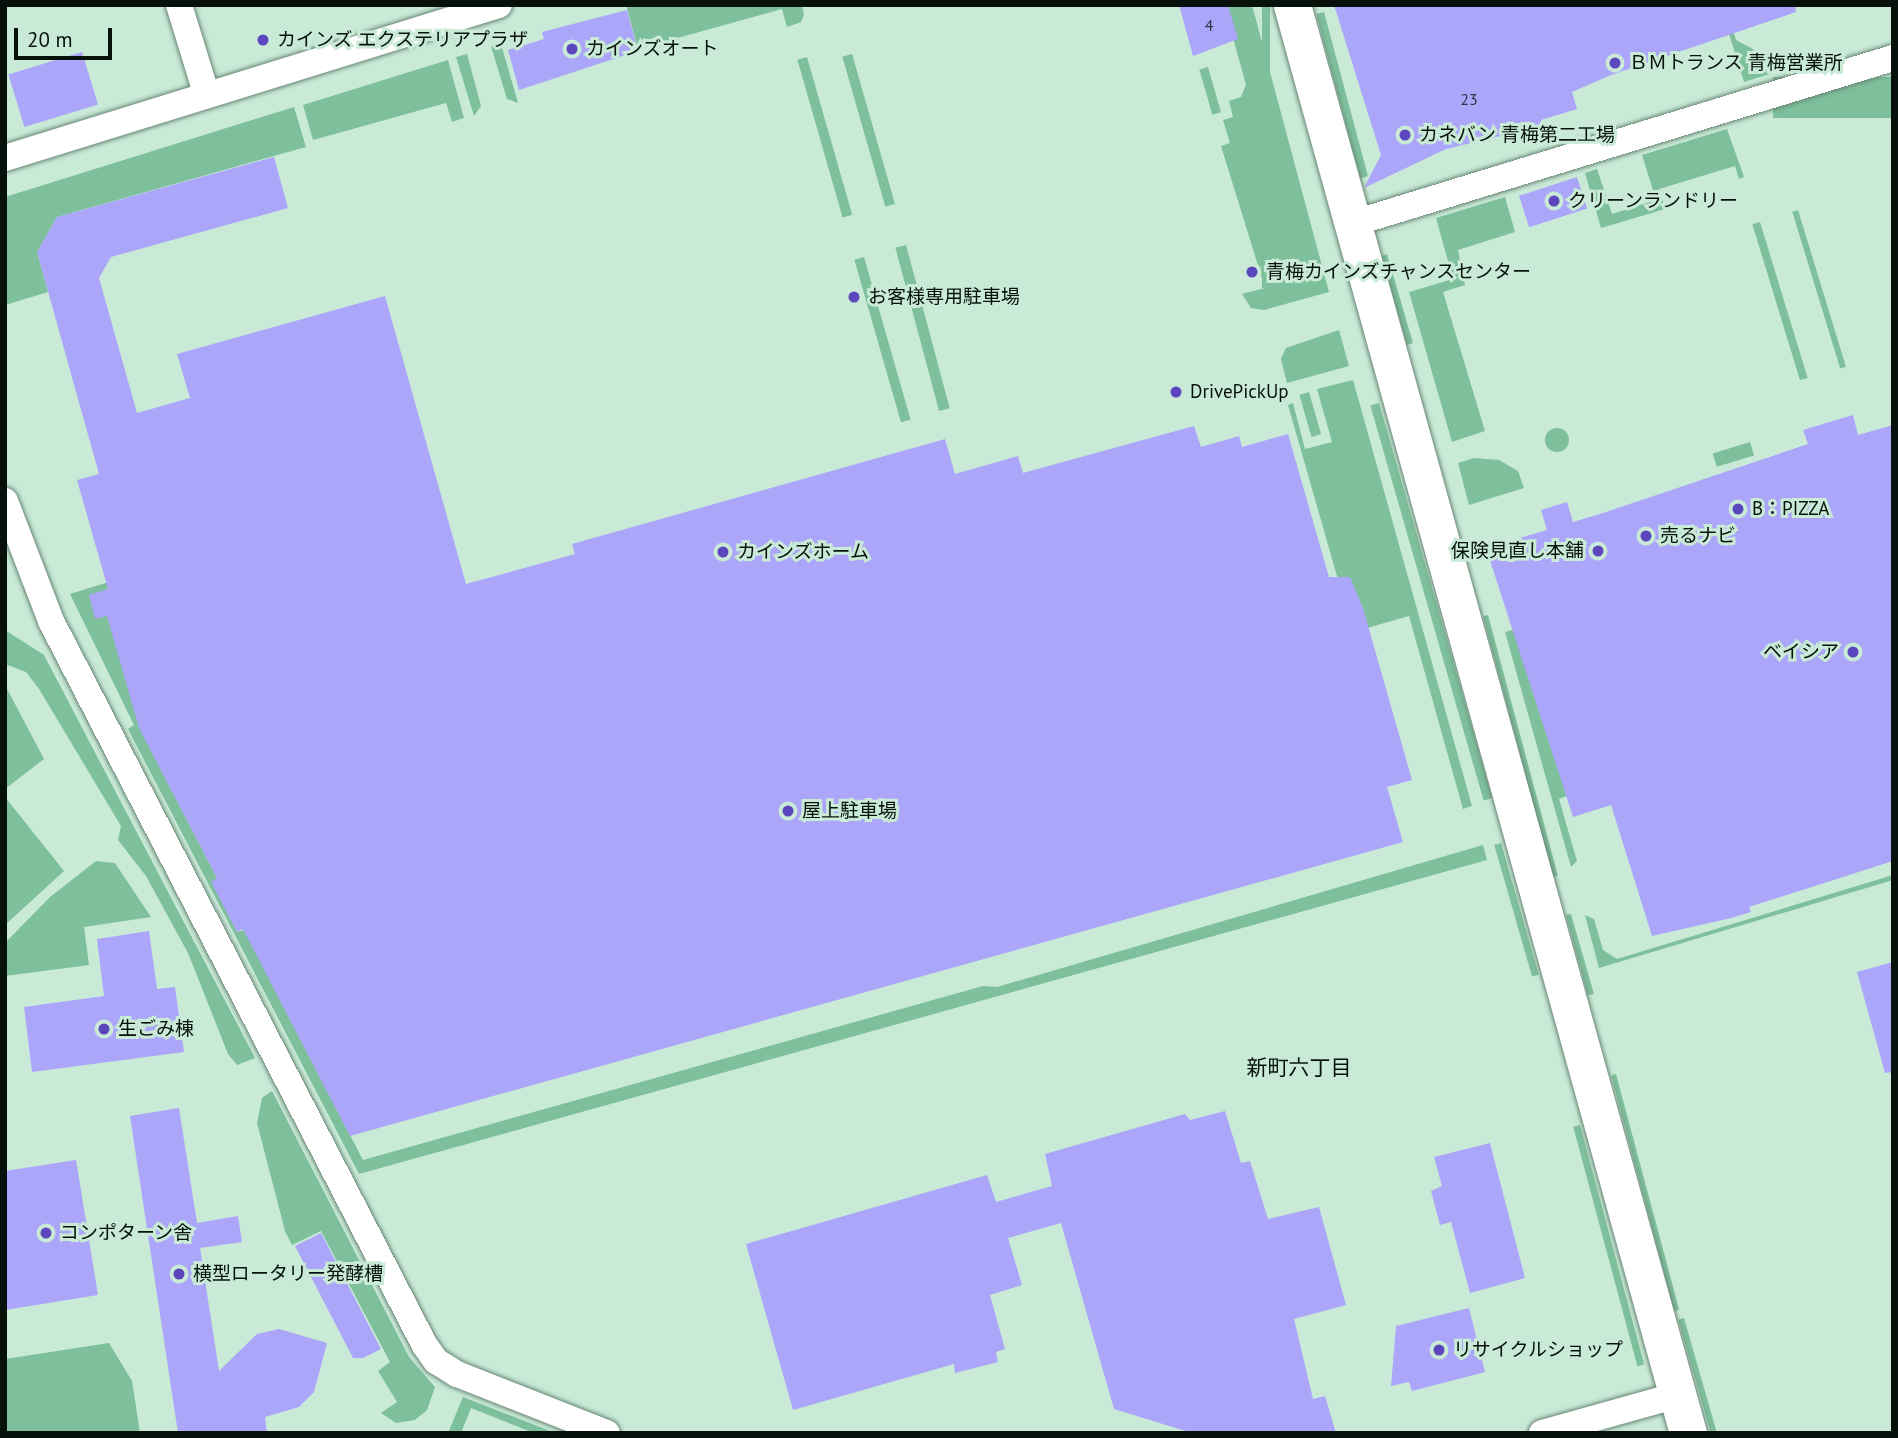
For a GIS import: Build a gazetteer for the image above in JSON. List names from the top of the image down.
{
  "districts": ["新町六丁目"],
  "places": [
    "カインズ エクステリアプラザ",
    "カインズオート",
    "ＢＭトランス 青梅営業所",
    "カネバン 青梅第二工場",
    "クリーンランドリー",
    "青梅カインズチャンスセンター",
    "お客様専用駐車場",
    "DrivePickUp",
    "B：PIZZA",
    "売るナビ",
    "保険見直し本舗",
    "カインズホーム",
    "ベイシア",
    "屋上駐車場",
    "生ごみ棟",
    "コンポターン舎",
    "横型ロータリー発酵槽",
    "リサイクルショップ"
  ],
  "house_numbers": ["4", "23"],
  "scale_bar": "20 m"
}
